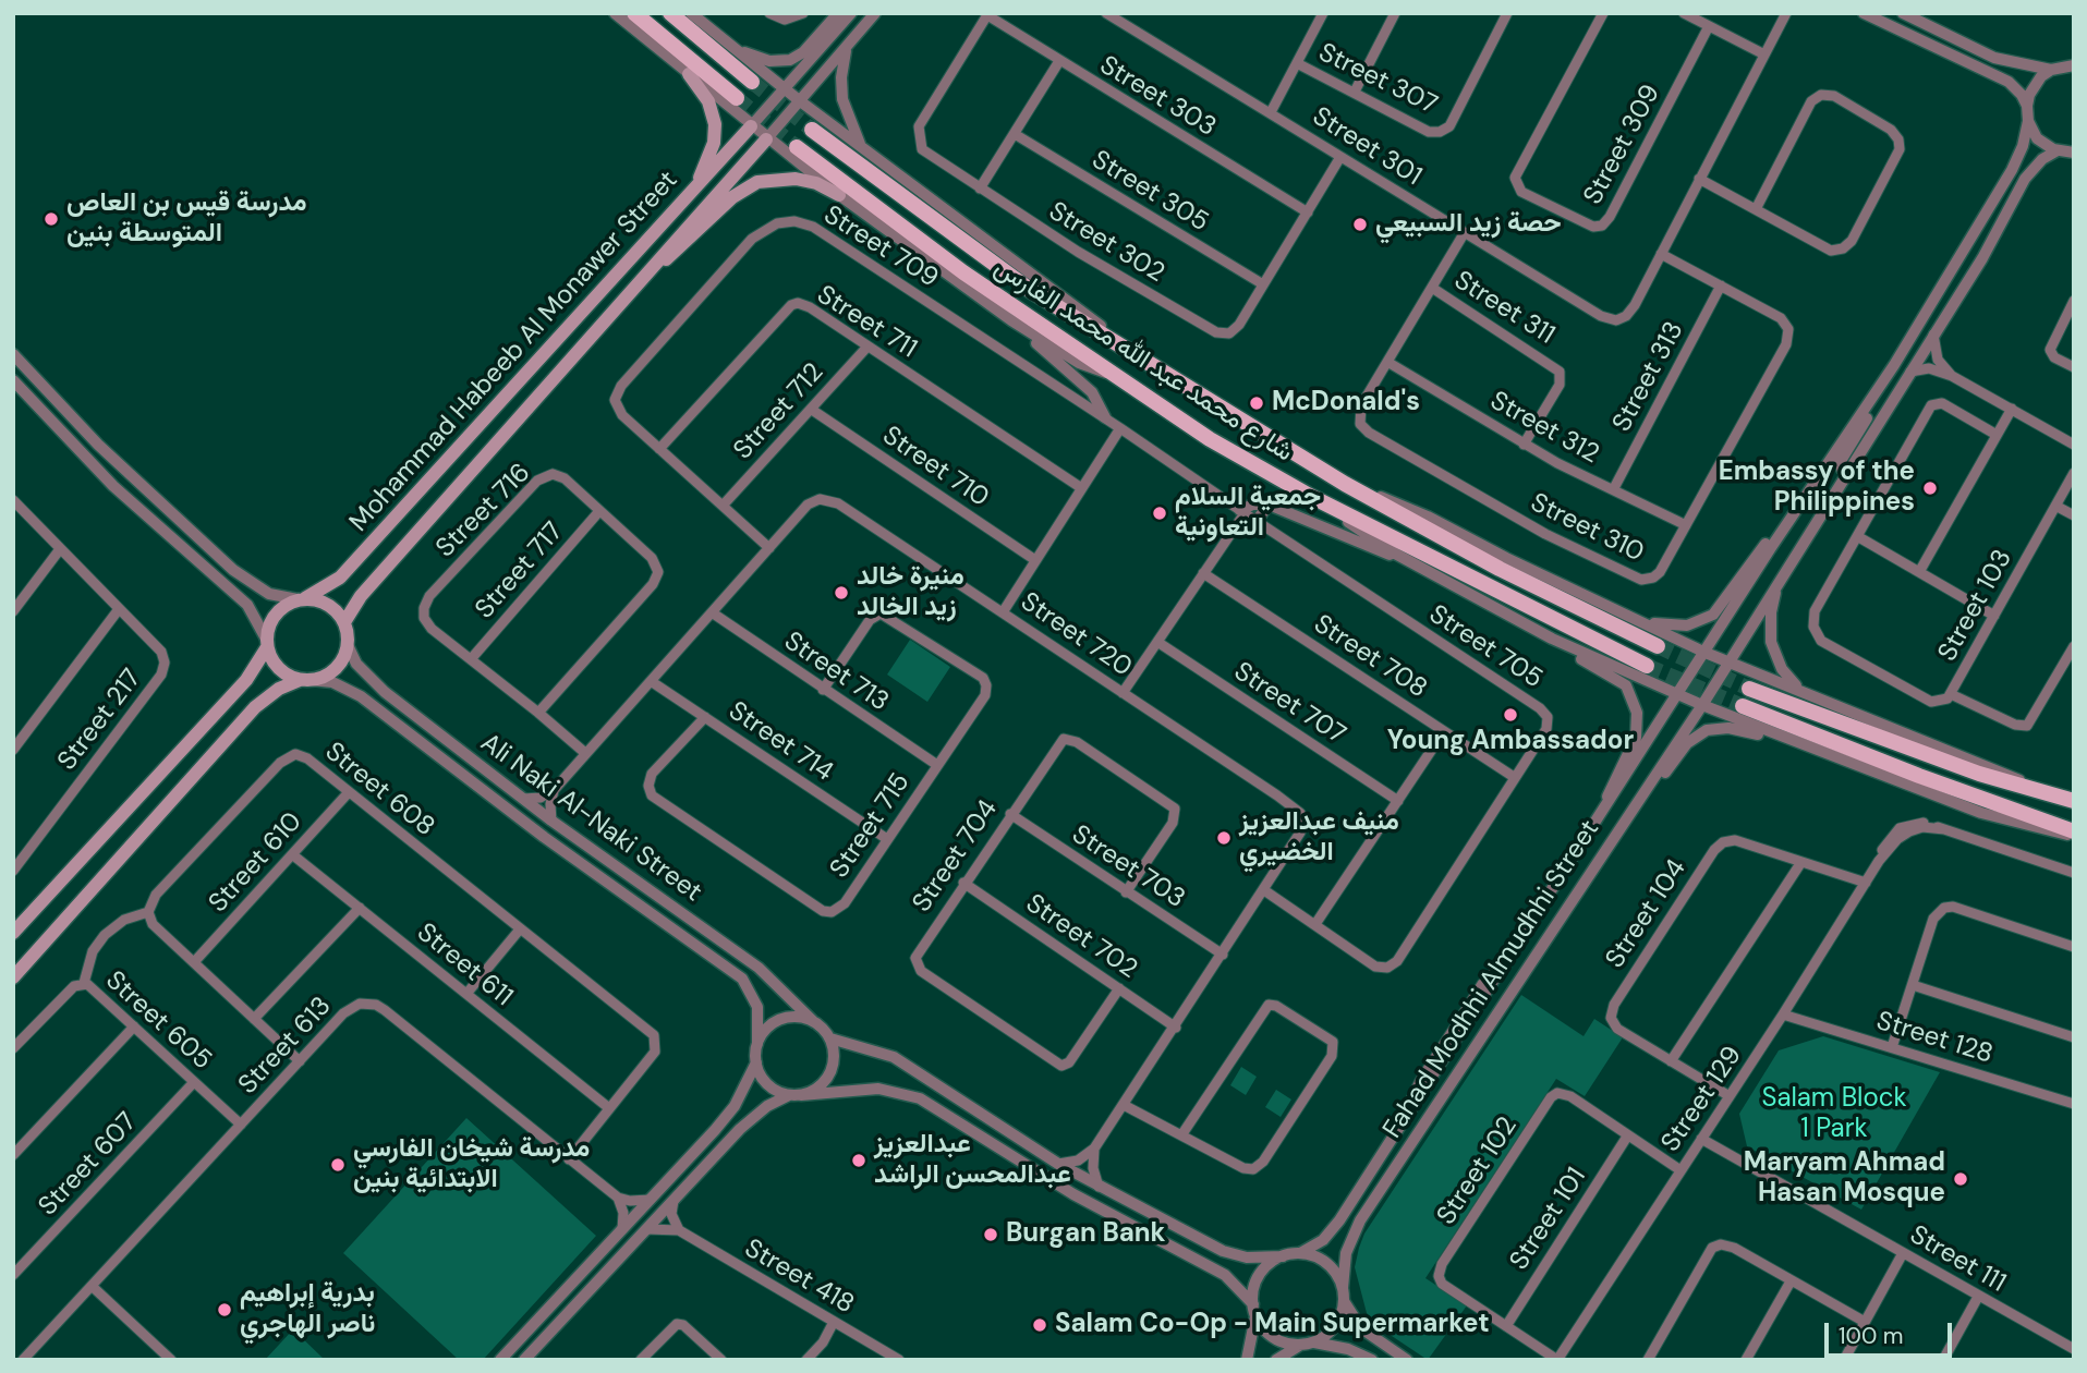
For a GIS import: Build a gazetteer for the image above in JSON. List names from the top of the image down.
{
  "streets": {
    "main road": ["Mohammad Habeeb Al Monawer Street", "شارع محمد عبد الله محمد الفارس"],
    "street": [
      "Street 307",
      "Street 303",
      "Street 309",
      "Street 301",
      "Street 305",
      "Street 302",
      "Street 709",
      "Street 311",
      "Street 711",
      "Street 313",
      "Street 712",
      "Street 312",
      "Street 710",
      "Street 716",
      "Street 310",
      "Street 717",
      "Street 103",
      "Street 720",
      "Street 705",
      "Street 708",
      "Street 713",
      "Street 707",
      "Street 217",
      "Street 714",
      "Street 608",
      "Ali Naki Al-Naki Street",
      "Street 715",
      "Street 704",
      "Street 610",
      "Street 703",
      "Street 104",
      "Street 702",
      "Street 611",
      "Fahad Modhhi Almudhhi Street",
      "Street 605",
      "Street 128",
      "Street 613",
      "Street 129",
      "Street 607",
      "Street 102",
      "Street 101",
      "Street 111",
      "Street 418"
    ]
  },
  "crossings": [
    ["Street 303", "Street 302"],
    ["Street 301", "Street 302"],
    ["Street 301", "Street 310"],
    ["Street 305", "Street 302"],
    ["Street 709", "Street 711"],
    ["Street 709", "Street 712"],
    ["Street 709", "Street 720"],
    ["Street 709", "Street 705"],
    ["Street 311", "Street 312"],
    ["Street 311", "Street 310"],
    ["Street 711", "Street 712"],
    ["Mohammad Habeeb Al Monawer Street", "Ali Naki Al-Naki Street"],
    ["Street 313", "Street 312"],
    ["Street 313", "Street 310"],
    ["Street 712", "Street 710"],
    ["Street 312", "Street 310"],
    ["Street 716", "Street 717"],
    ["Street 716", "Street 720"],
    ["Street 720", "Street 705"],
    ["Street 720", "Street 713"],
    ["Street 720", "Street 714"],
    ["Street 720", "Street 703"],
    ["Street 720", "Street 702"],
    ["Street 705", "Street 708"],
    ["Street 713", "Street 715"],
    ["Street 714", "Street 715"],
    ["Street 608", "Street 610"],
    ["Street 608", "Street 611"],
    ["Street 608", "Street 613"],
    ["Street 704", "Street 703"],
    ["Street 704", "Street 702"],
    ["Street 610", "Street 611"],
    ["Street 104", "Street 129"],
    ["Street 605", "Street 613"],
    ["Street 605", "Street 607"],
    ["Street 128", "Street 129"],
    ["Street 129", "Street 102"],
    ["Street 129", "Street 111"],
    ["Street 102", "Street 101"]
  ],
  "parks": ["Salam Block 1 Park"],
  "places": [
    "مدرسة قيس بن العاص المتوسطة بنين",
    "حصة زيد السبيعي",
    "McDonald's",
    "Embassy of the Philippines",
    "جمعية السلام التعاونية",
    "منيرة خالد زيد الخالد",
    "Young Ambassador",
    "منيف عبدالعزيز الخضيري",
    "عبدالعزيز عبدالمحسن الراشد",
    "مدرسة شيخان الفارسي الابتدائية بنين",
    "Maryam Ahmad Hasan Mosque",
    "Burgan Bank",
    "بدرية إبراهيم ناصر الهاجري",
    "Salam Co-Op - Main Supermarket"
  ],
  "scale_bar": "100 m"
}
